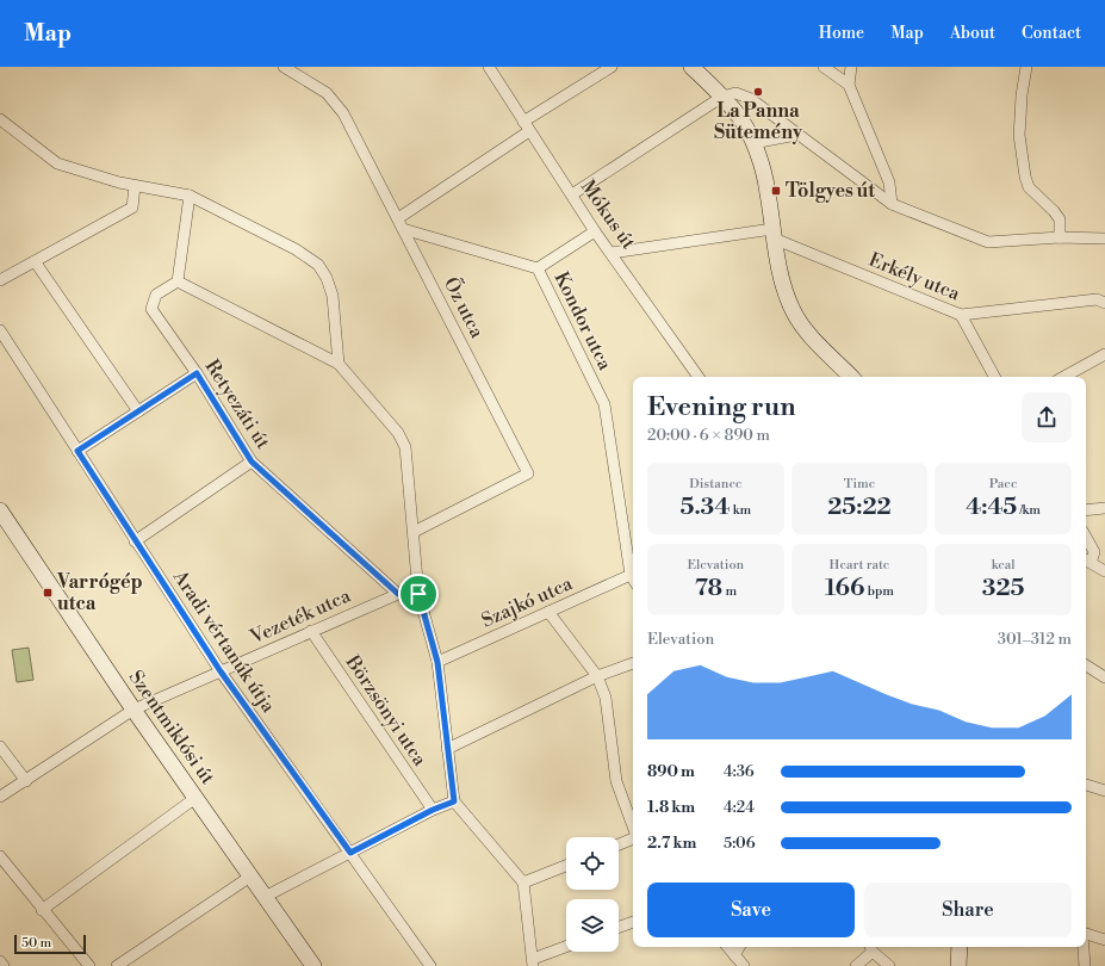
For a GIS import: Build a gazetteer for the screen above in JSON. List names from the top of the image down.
{
  "streets": {
    "street": [
      "Mókus út",
      "Erkély utca",
      "Őz utca",
      "Kondor utca",
      "Retyezáti út",
      "Szajkó utca",
      "Vezeték utca",
      "Aradi vértanúk útja",
      "Börzsönyi utca",
      "Szentmiklósi út"
    ]
  },
  "crossings": [
    ["Kondor utca", "Szajkó utca"],
    ["Retyezáti út", "Vezeték utca"],
    ["Vezeték utca", "Aradi vértanúk útja"],
    ["Vezeték utca", "Börzsönyi utca"],
    ["Vezeték utca", "Szentmiklósi út"]
  ],
  "places": {
    "other": ["La Panna Sütemény"],
    "transit": ["Tölgyes út", "Varrógép utca"]
  },
  "scale_bar": "50 m",
  "page": {
    "header": "Map",
    "nav": [
      "Home",
      "Map",
      "About",
      "Contact"
    ],
    "heading": ["Evening run", "20:00 · 6 × 890 m"],
    "stats": [
      ["Distance", "5.34 km"],
      ["Time", "25:22"],
      ["Pace", "4:45 /km"],
      ["Elevation", "78 m"],
      ["Heart rate", "166 bpm"],
      ["kcal", "325"]
    ],
    "chart": ["Elevation", "301–312 m"],
    "list": [
      {
        "name": "890 m",
        "note": "4:36"
      },
      {
        "name": "1.8 km",
        "note": "4:24"
      },
      {
        "name": "2.7 km",
        "note": "5:06"
      }
    ],
    "buttons": ["Save", "Share"],
    "scale": "50 m"
  }
}
